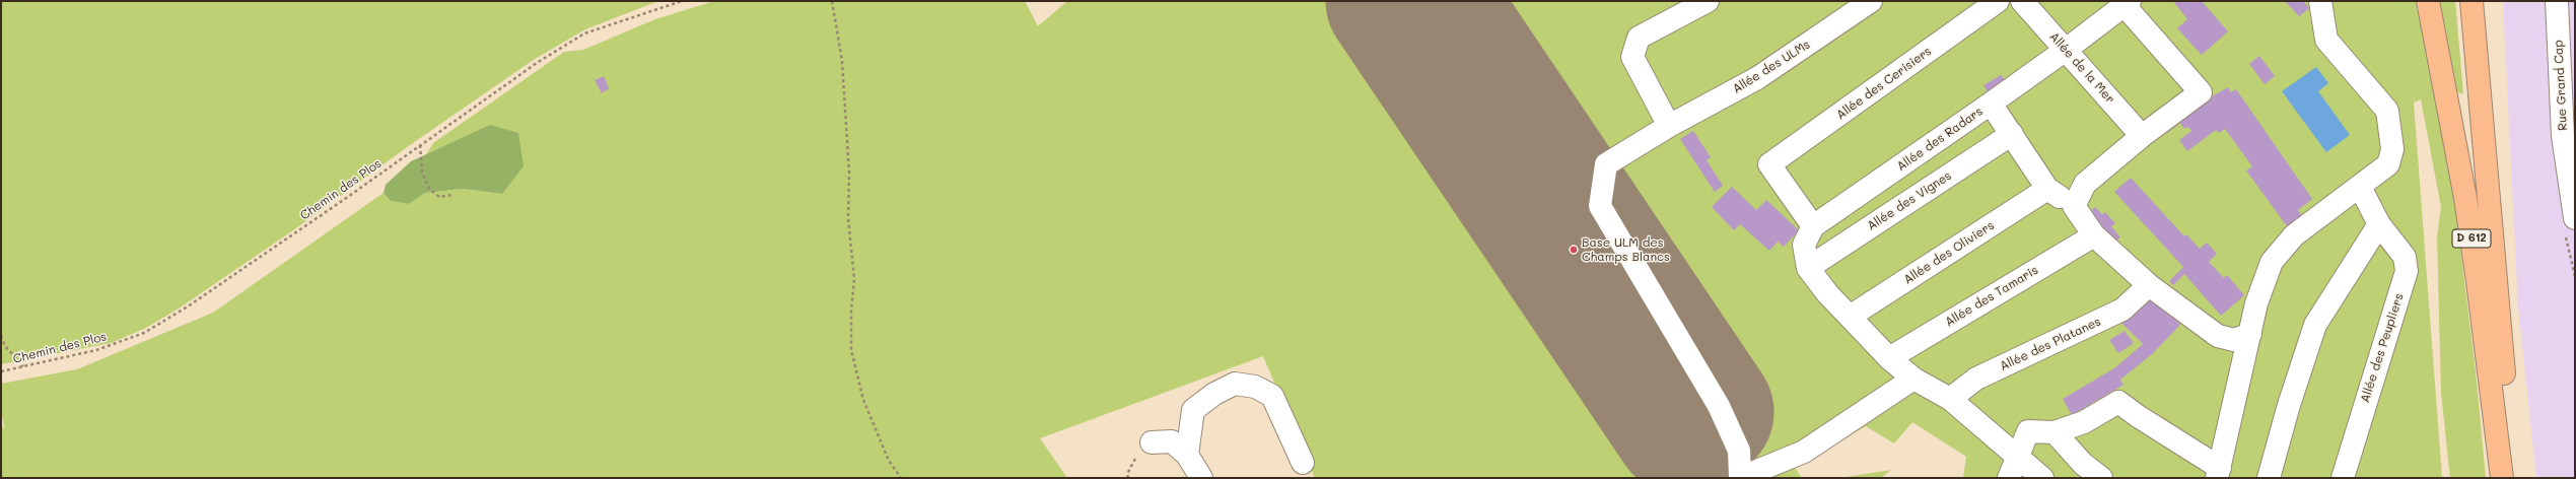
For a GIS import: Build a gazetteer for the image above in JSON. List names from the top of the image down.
{
  "streets": {
    "highway": ["D 612"],
    "street": [
      "Allée des ULMs",
      "Allée de la Mer",
      "Allée des Cerisiers",
      "Rue Grand Cap",
      "Allée des Radars",
      "Allée des Vignes",
      "Allée des Oliviers",
      "Allée des Tamaris",
      "Allée des Platanes",
      "Allée des Peupliers"
    ],
    "path": ["Chemin des Plos"]
  },
  "crossings": [
    ["Allée de la Mer", "Allée des Radars"],
    ["Allée des Cerisiers", "Allée des Radars"]
  ],
  "places": ["Base ULM des Champs Blancs"]
}
